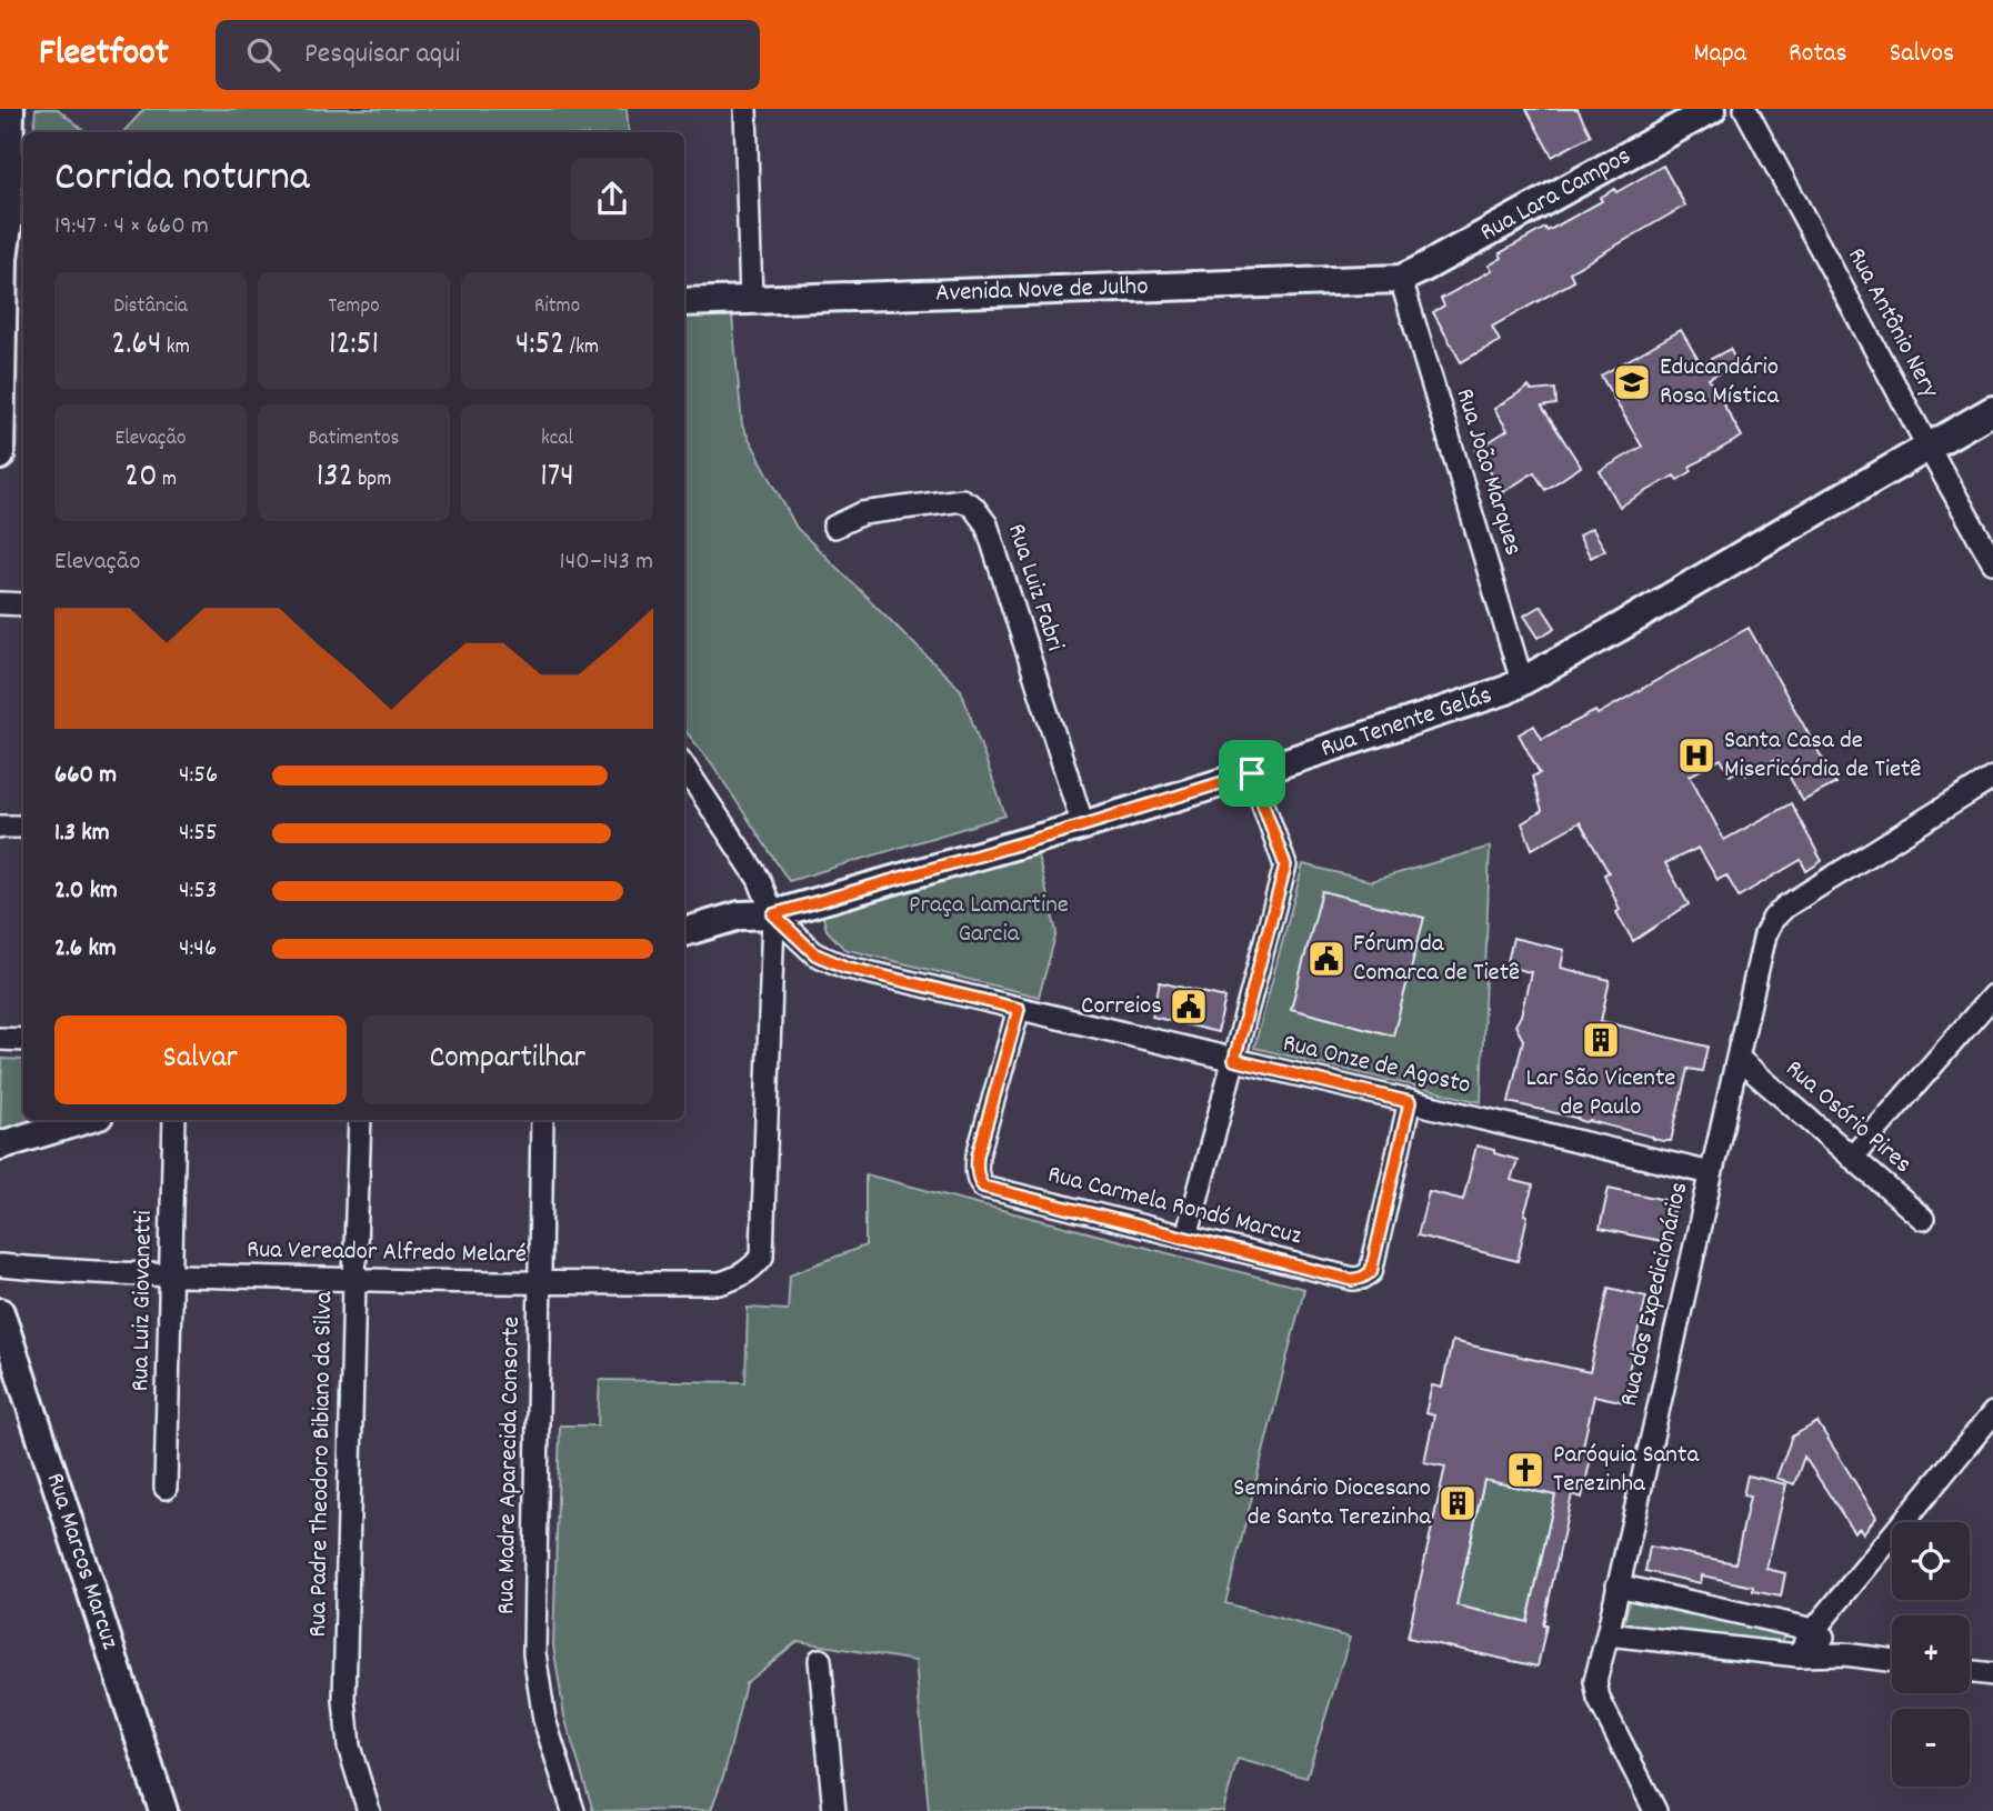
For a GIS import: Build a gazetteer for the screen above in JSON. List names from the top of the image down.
{
  "streets": {
    "street": [
      "Rua Lara Campos",
      "Avenida Nove de Julho",
      "Rua Antônio Nery",
      "Rua João Marques",
      "Rua Luiz Fabri",
      "Rua Tenente Gelás",
      "Rua Onze de Agosto",
      "Rua Osório Pires",
      "Rua Carmela Rondó Marcuz",
      "Rua Vereador Alfredo Melaré",
      "Rua dos Expedicionários",
      "Rua Luiz Giovanetti",
      "Rua Padre Theodoro Bibiano da Silva",
      "Rua Madre Aparecida Consorte",
      "Rua Marcos Marcuz"
    ]
  },
  "crossings": [
    ["Rua Lara Campos", "Avenida Nove de Julho"],
    ["Rua Lara Campos", "Rua João Marques"],
    ["Avenida Nove de Julho", "Rua João Marques"],
    ["Rua Antônio Nery", "Rua Tenente Gelás"],
    ["Rua João Marques", "Rua Tenente Gelás"],
    ["Rua Luiz Fabri", "Rua Tenente Gelás"],
    ["Rua Tenente Gelás", "Rua Onze de Agosto"],
    ["Rua Tenente Gelás", "Rua Vereador Alfredo Melaré"],
    ["Rua Onze de Agosto", "Rua Carmela Rondó Marcuz"],
    ["Rua Onze de Agosto", "Rua Vereador Alfredo Melaré"],
    ["Rua Onze de Agosto", "Rua dos Expedicionários"],
    ["Rua Osório Pires", "Rua dos Expedicionários"],
    ["Rua Vereador Alfredo Melaré", "Rua Luiz Giovanetti"],
    ["Rua Vereador Alfredo Melaré", "Rua Padre Theodoro Bibiano da Silva"],
    ["Rua Vereador Alfredo Melaré", "Rua Madre Aparecida Consorte"]
  ],
  "parks": ["Praça Lamartine Garcia"],
  "places": {
    "school or university": ["Educandário Rosa Mística"],
    "hospital": ["Santa Casa de Misericórdia de Tietê"],
    "public building": ["Fórum da Comarca de Tietê", "Correios"],
    "building": ["Lar São Vicente de Paulo", "Seminário Diocesano de Santa Terezinha"],
    "church": ["Paróquia Santa Terezinha"]
  },
  "page": {
    "header": "Fleetfoot",
    "search": "Pesquisar aqui",
    "nav": ["Mapa", "Rotas", "Salvos"],
    "heading": ["Corrida noturna", "19:47 · 4 × 660 m"],
    "stats": [
      ["Distância", "2.64 km"],
      ["Tempo", "12:51"],
      ["Ritmo", "4:52 /km"],
      ["Elevação", "20 m"],
      ["Batimentos", "132 bpm"],
      ["kcal", "174"]
    ],
    "chart": ["Elevação", "140–143 m"],
    "list": [
      {
        "name": "660 m",
        "note": "4:56"
      },
      {
        "name": "1.3 km",
        "note": "4:55"
      },
      {
        "name": "2.0 km",
        "note": "4:53"
      },
      {
        "name": "2.6 km",
        "note": "4:46"
      }
    ],
    "buttons": ["Salvar", "Compartilhar"],
    "map_buttons": ["+", "−"]
  }
}
